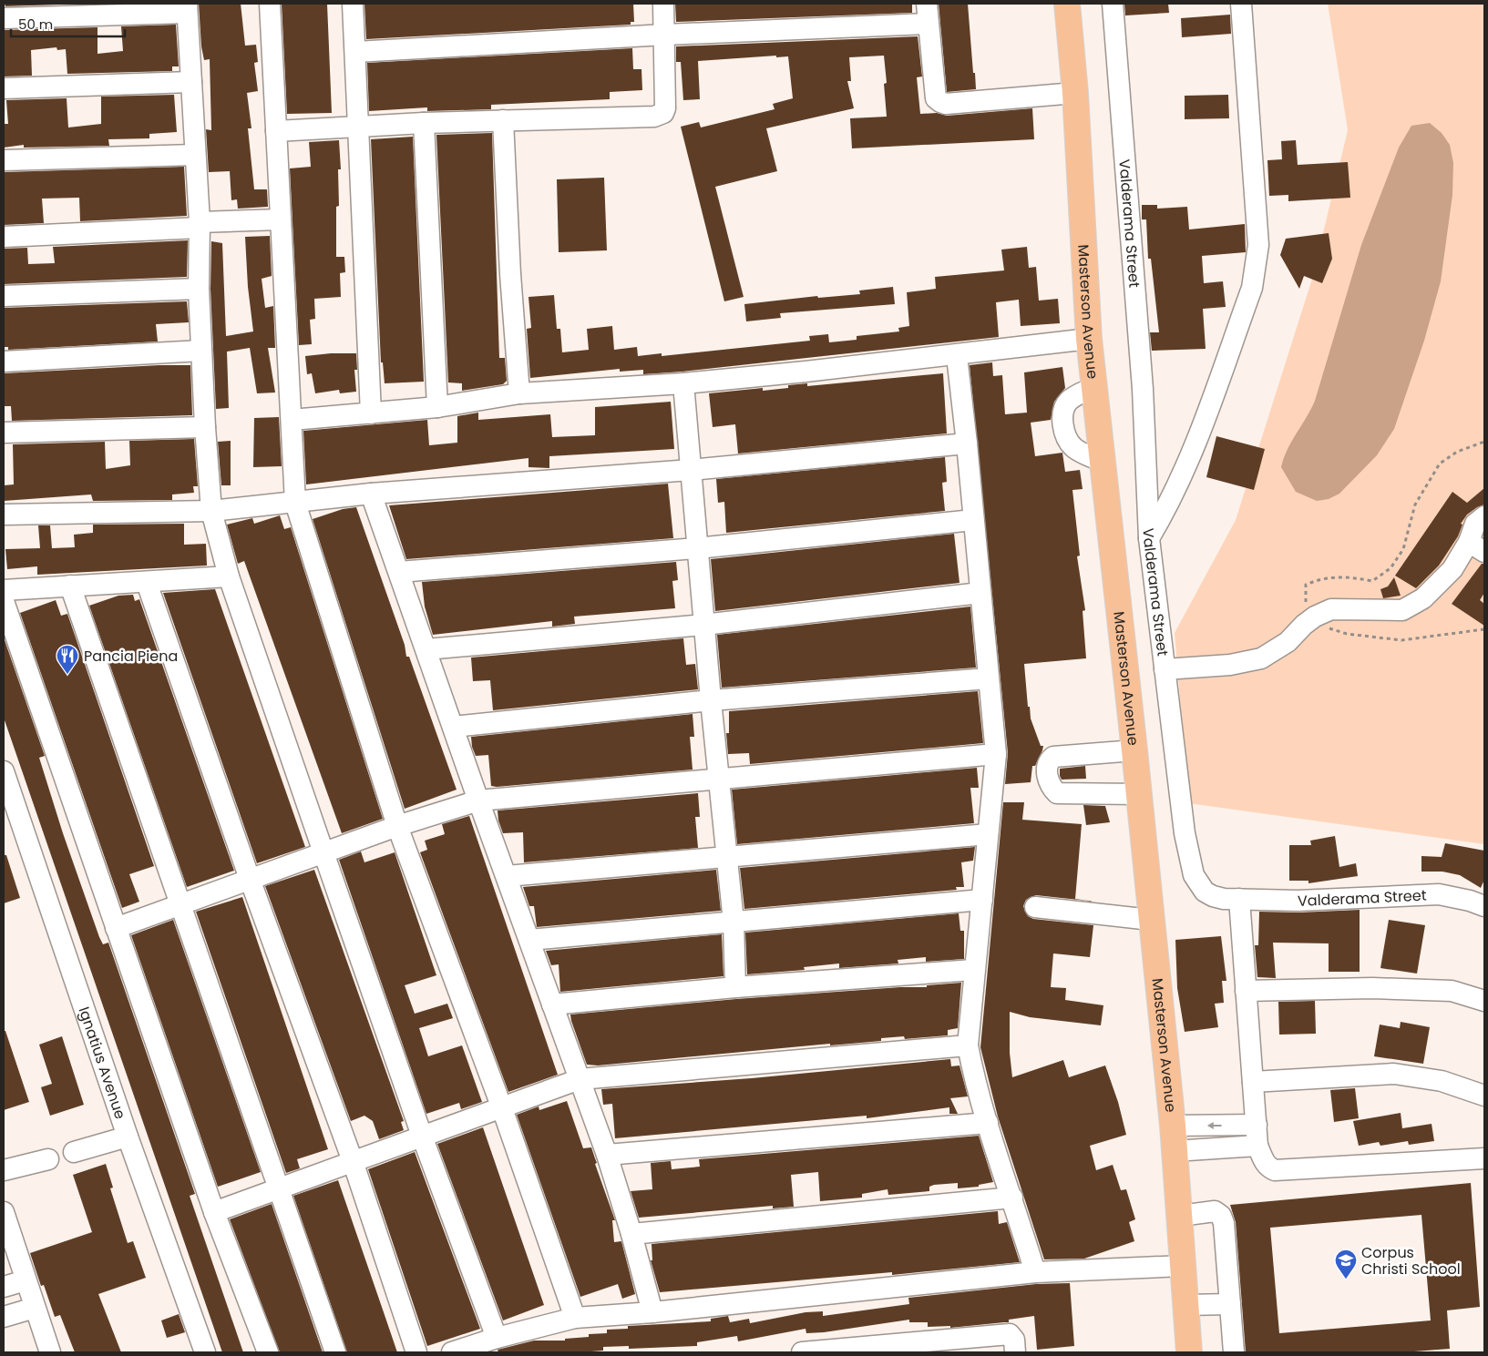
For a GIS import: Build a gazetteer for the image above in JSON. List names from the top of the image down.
{
  "streets": {
    "main road": ["Masterson Avenue"],
    "street": ["Valderama Street", "Ignatius Avenue"]
  },
  "places": {
    "restaurant": ["Pancia Piena"],
    "school or university": ["Corpus Christi School"]
  },
  "scale_bar": "50 m"
}
